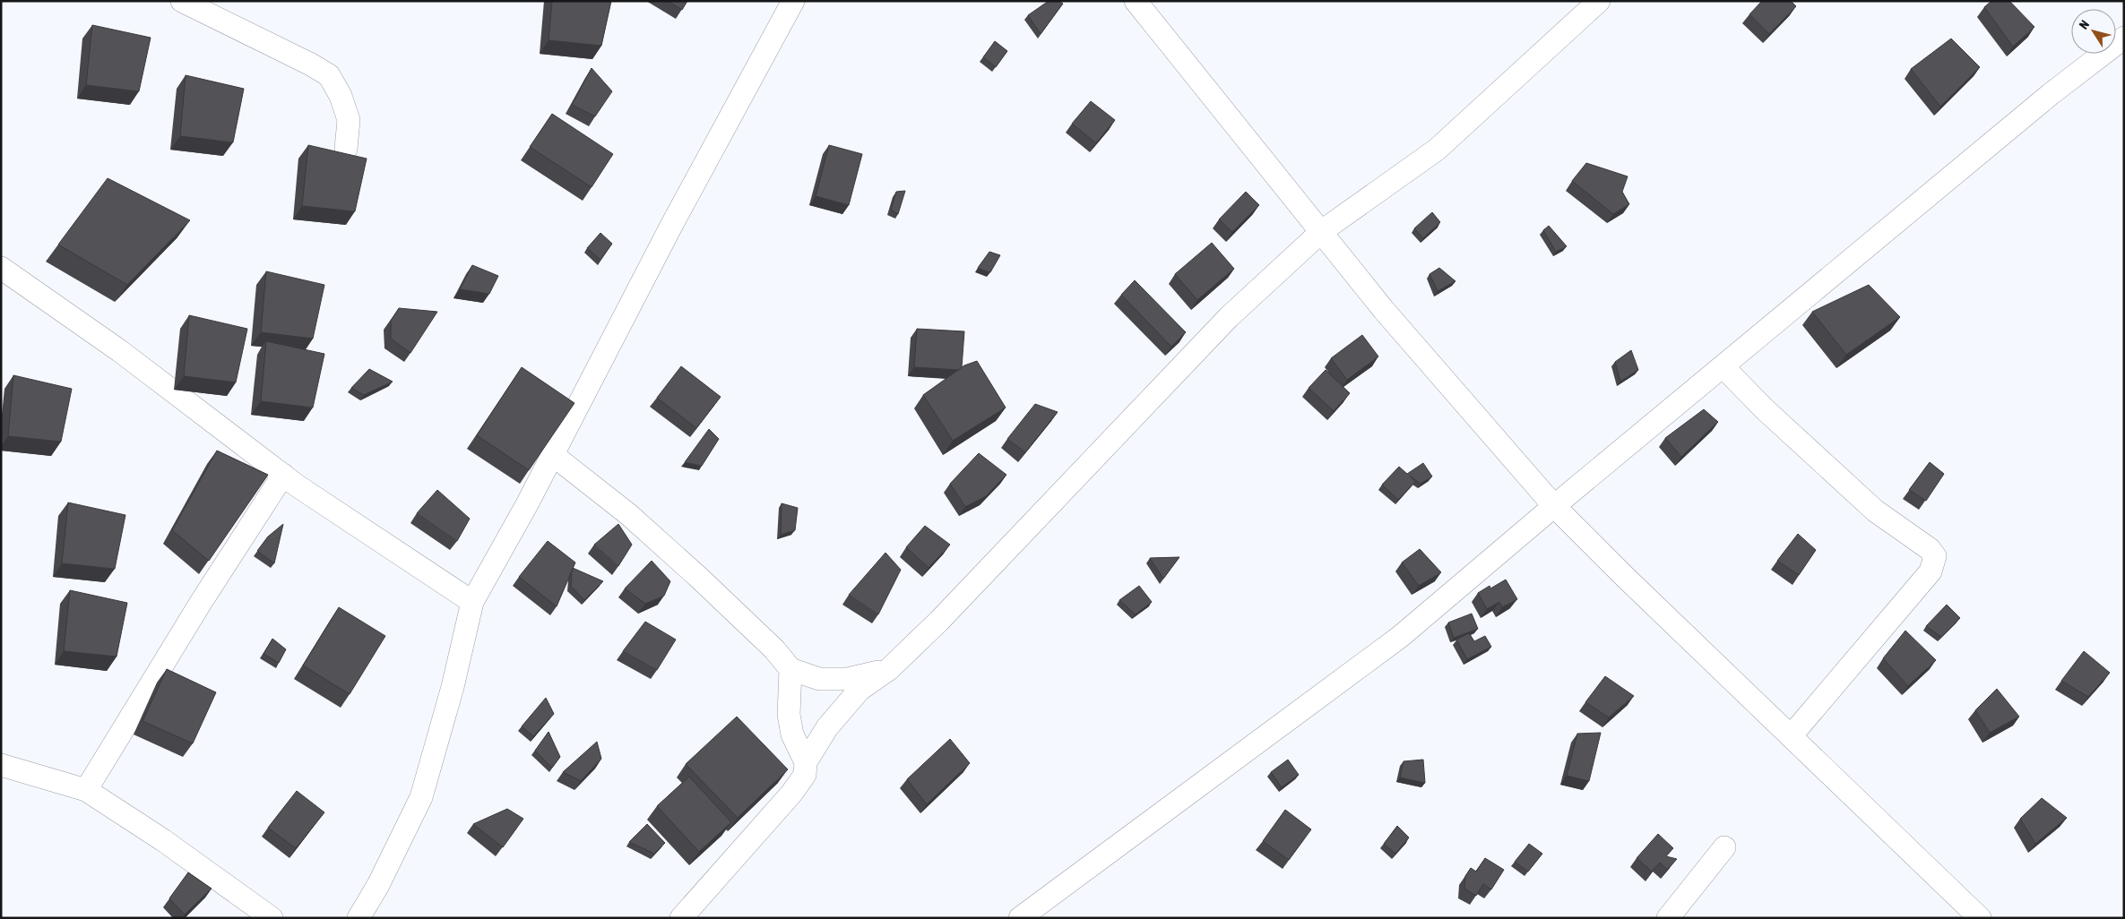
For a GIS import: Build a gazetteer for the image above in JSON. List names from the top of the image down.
{
  "north": "top left"
}
